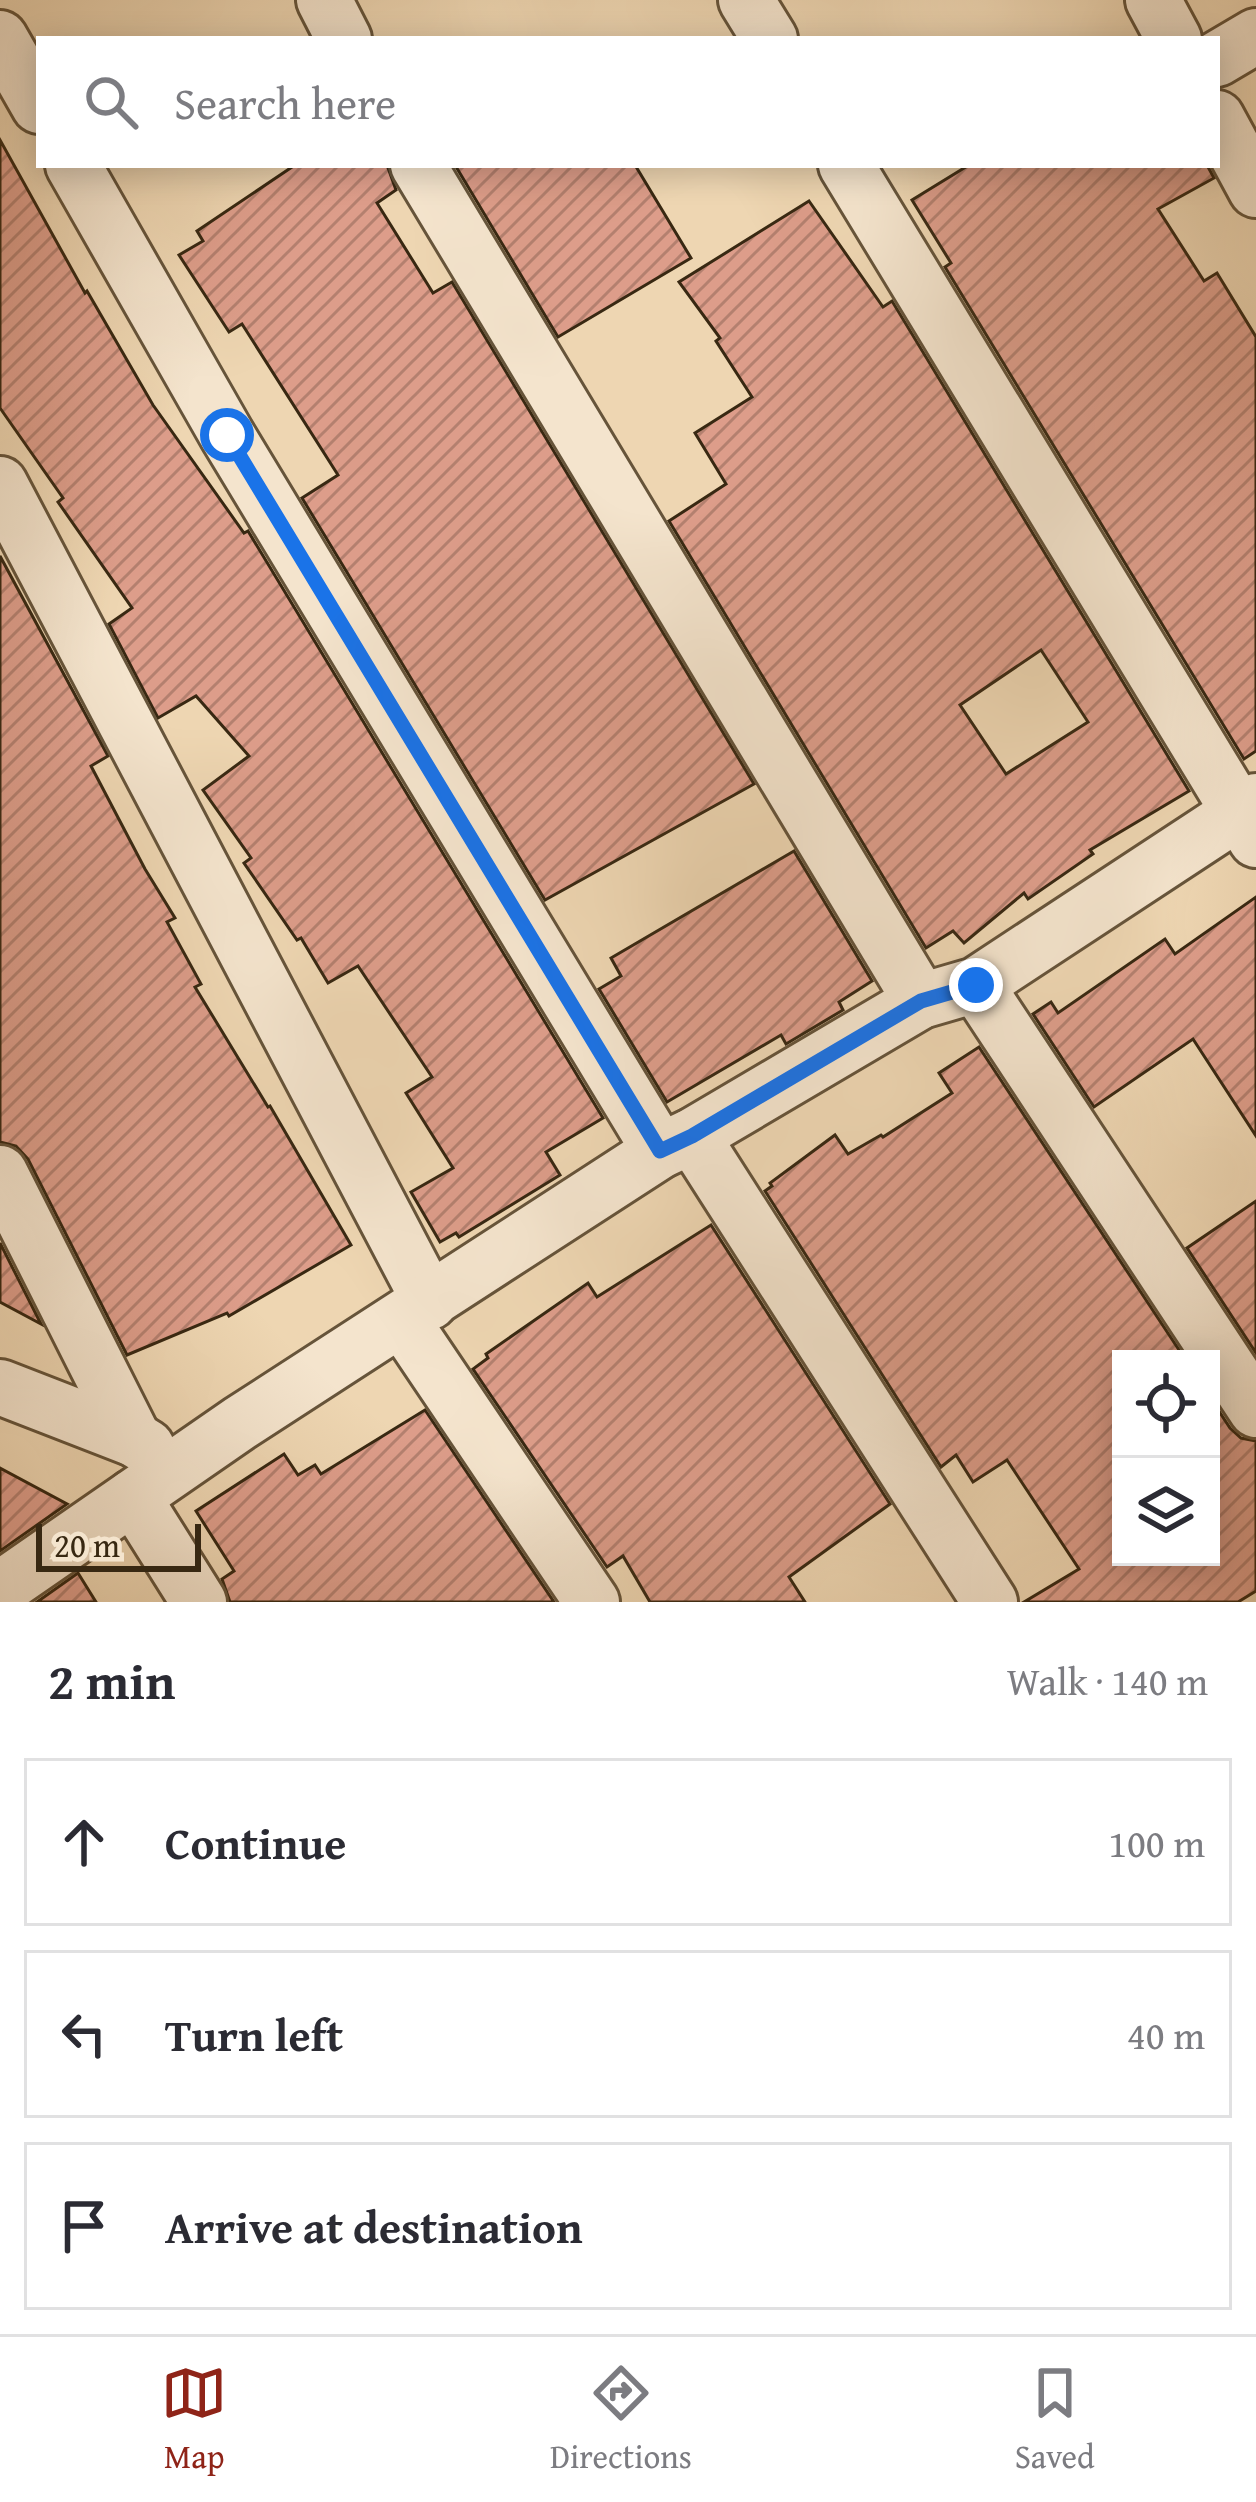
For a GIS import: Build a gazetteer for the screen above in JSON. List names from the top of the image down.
{
  "scale_bar": "20 m",
  "page": {
    "search": "Search here",
    "scale": "20 m",
    "heading": ["2 min", "Walk · 140 m"],
    "list": [
      ["Continue", "100 m"],
      ["Turn left", "40 m"],
      "Arrive at destination"
    ],
    "nav": ["Map", "Directions", "Saved"]
  }
}
